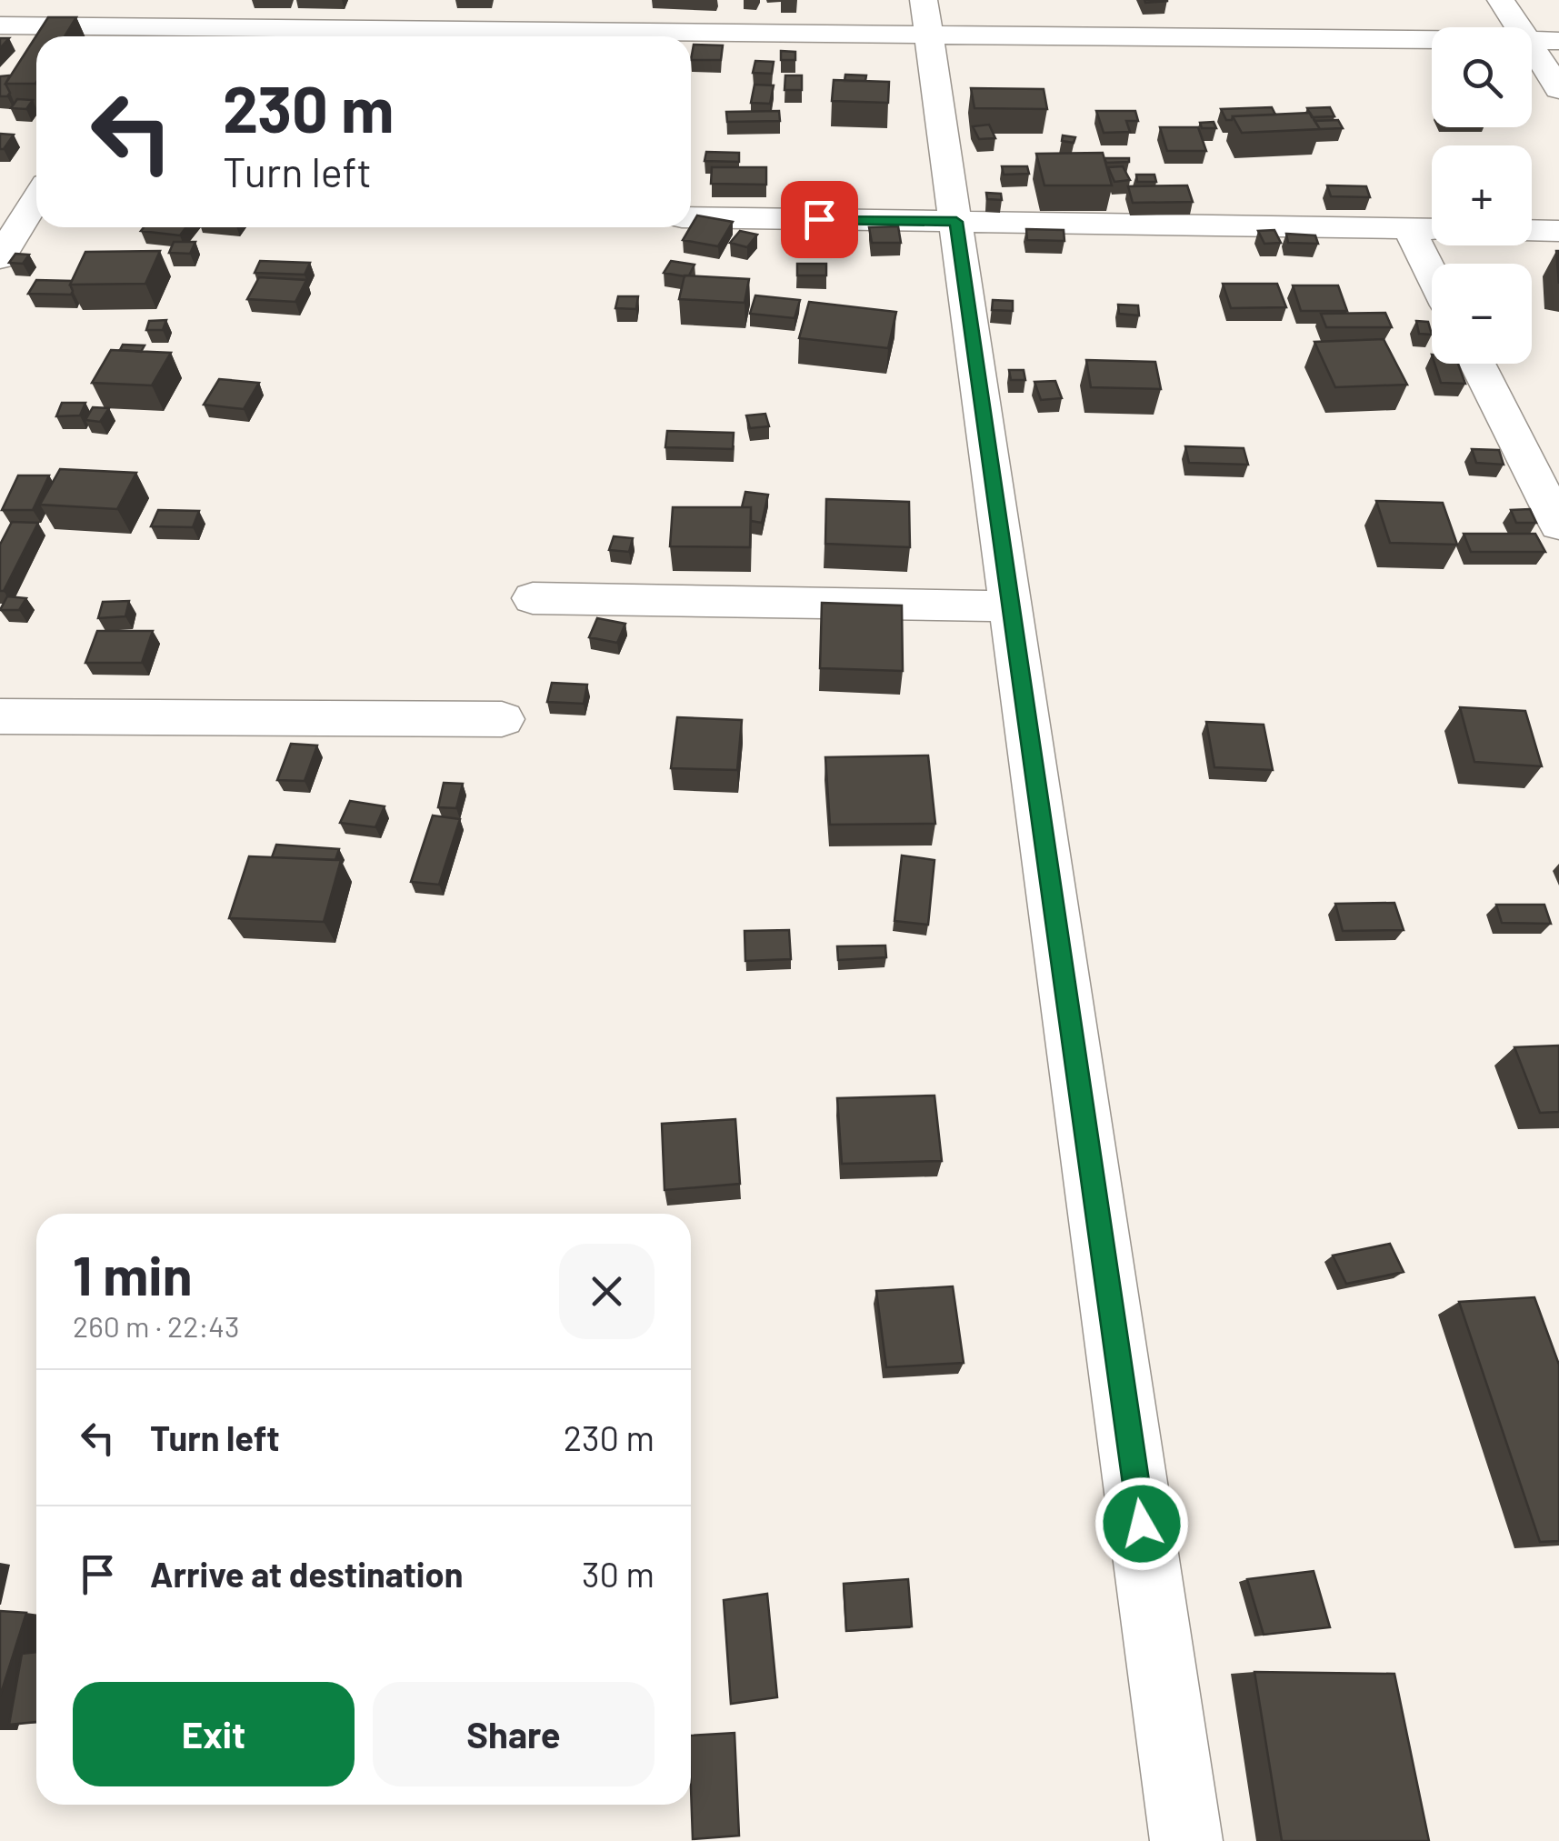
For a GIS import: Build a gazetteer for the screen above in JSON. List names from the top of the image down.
{
  "page": {
    "map_buttons": ["+", "−"],
    "turn": ["230 m", "Turn left"],
    "heading": ["1 min", "260 m · 22:43"],
    "list": [
      {
        "name": "Turn left",
        "value": "230 m"
      },
      {
        "name": "Arrive at destination",
        "value": "30 m"
      }
    ],
    "buttons": ["Exit", "Share"]
  }
}
